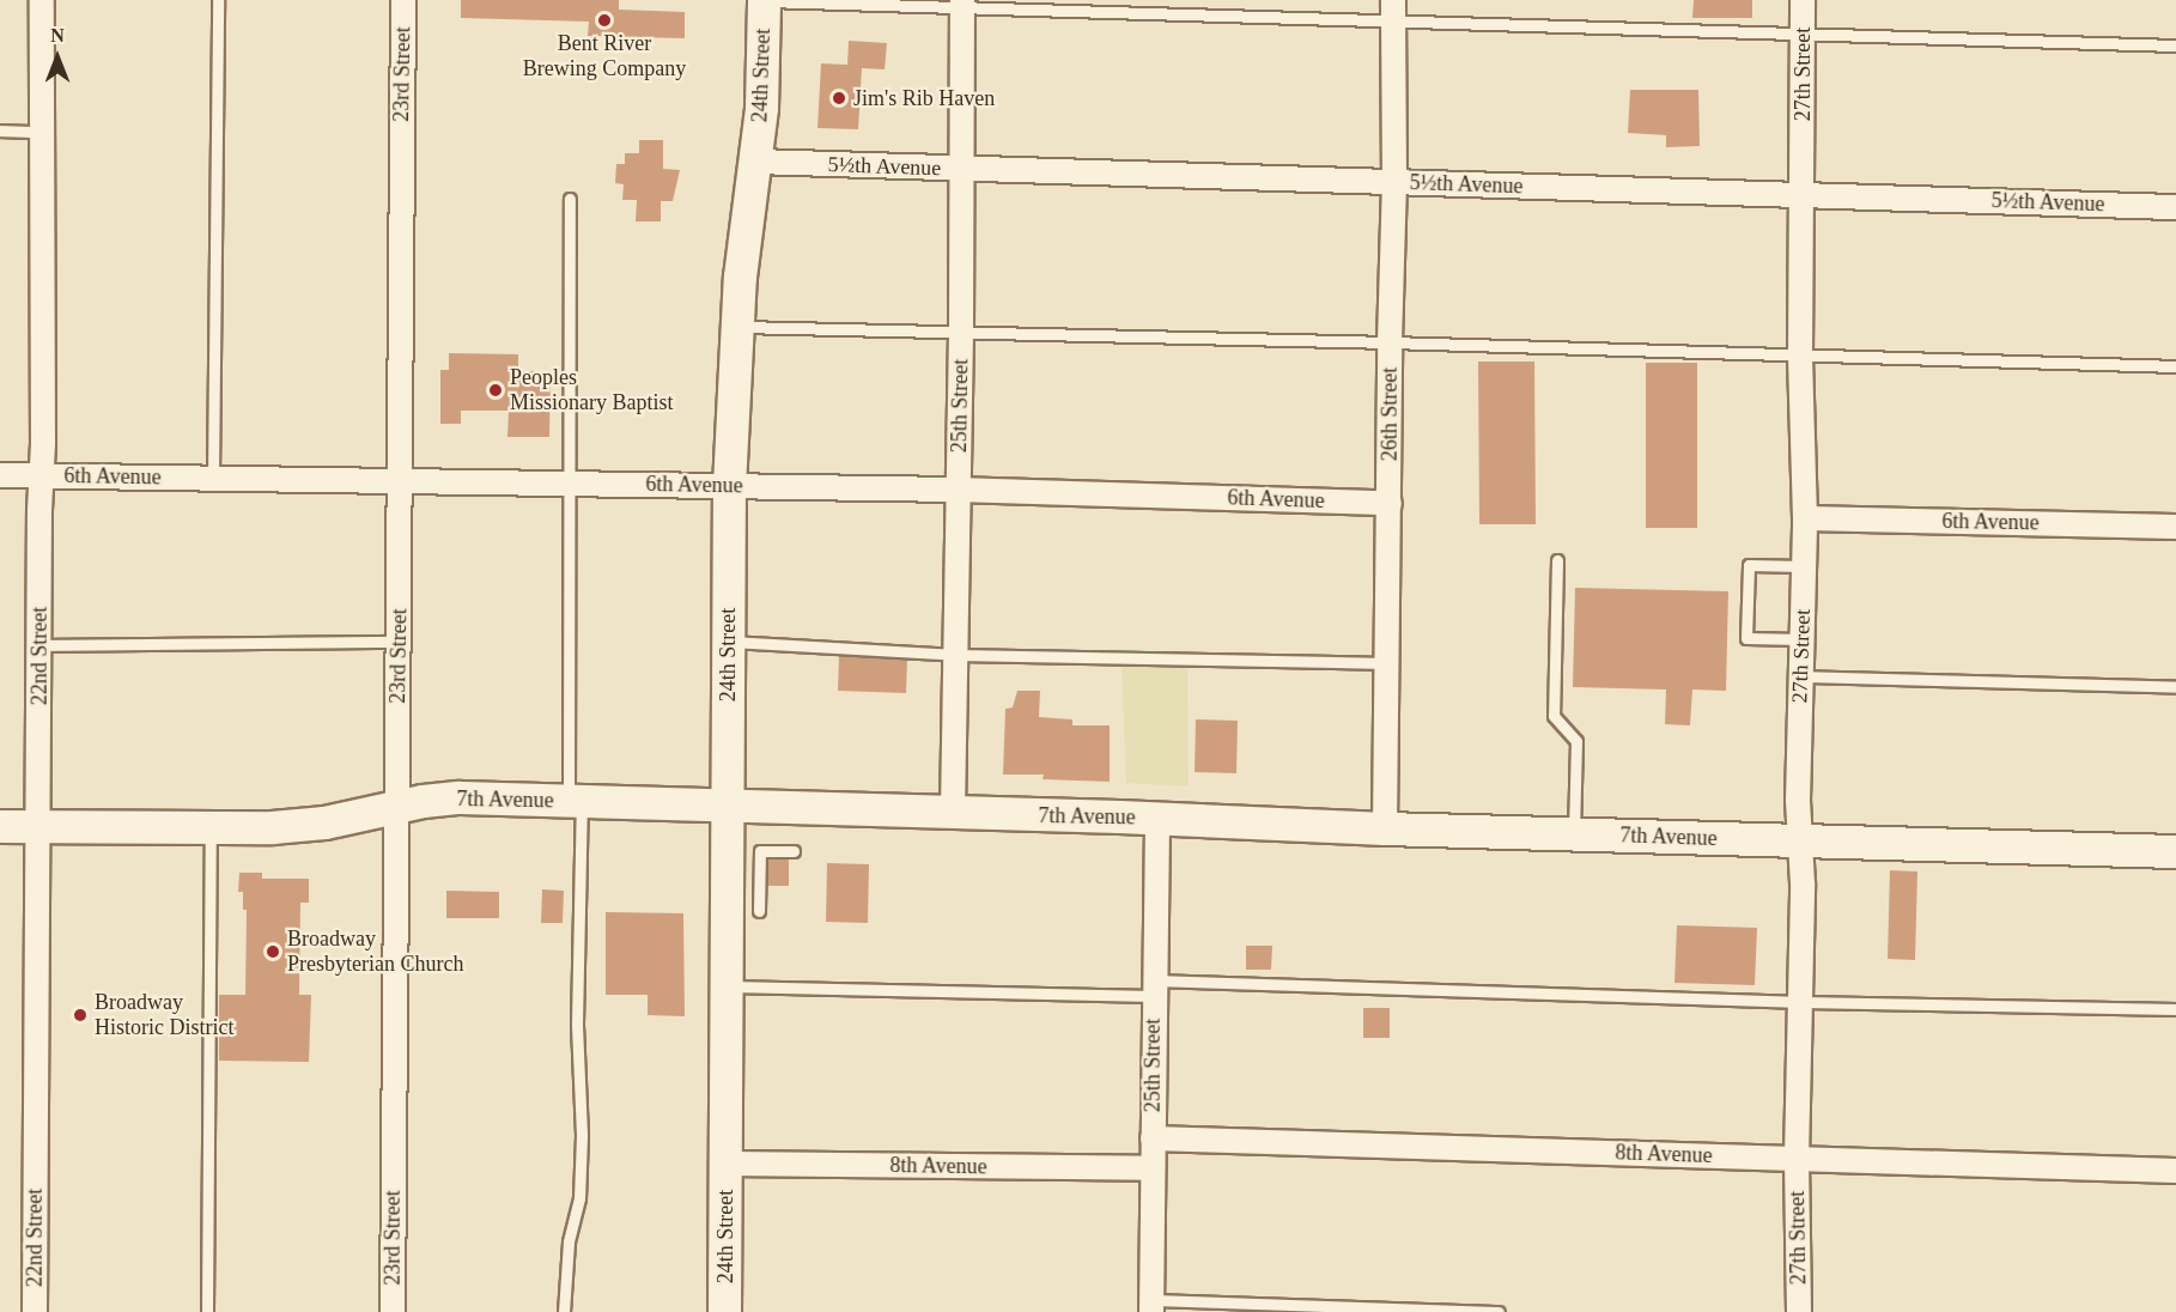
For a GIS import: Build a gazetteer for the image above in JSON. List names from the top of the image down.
{
  "streets": {
    "street": [
      "23rd Street",
      "27th Street",
      "24th Street",
      "5½th Avenue",
      "25th Street",
      "26th Street",
      "6th Avenue",
      "22nd Street",
      "7th Avenue",
      "8th Avenue"
    ]
  },
  "crossings": [
    ["23rd Street", "6th Avenue"],
    ["23rd Street", "7th Avenue"],
    ["27th Street", "5½th Avenue"],
    ["27th Street", "6th Avenue"],
    ["27th Street", "7th Avenue"],
    ["27th Street", "8th Avenue"],
    ["24th Street", "5½th Avenue"],
    ["24th Street", "6th Avenue"],
    ["24th Street", "7th Avenue"],
    ["24th Street", "8th Avenue"],
    ["5½th Avenue", "25th Street"],
    ["5½th Avenue", "26th Street"],
    ["25th Street", "6th Avenue"],
    ["25th Street", "7th Avenue"],
    ["25th Street", "8th Avenue"],
    ["26th Street", "6th Avenue"],
    ["26th Street", "7th Avenue"],
    ["6th Avenue", "22nd Street"],
    ["22nd Street", "7th Avenue"]
  ],
  "places": [
    "Bent River Brewing Company",
    "Jim's Rib Haven",
    "Peoples Missionary Baptist",
    "Broadway Presbyterian Church",
    "Broadway Historic District"
  ],
  "north": "top"
}
